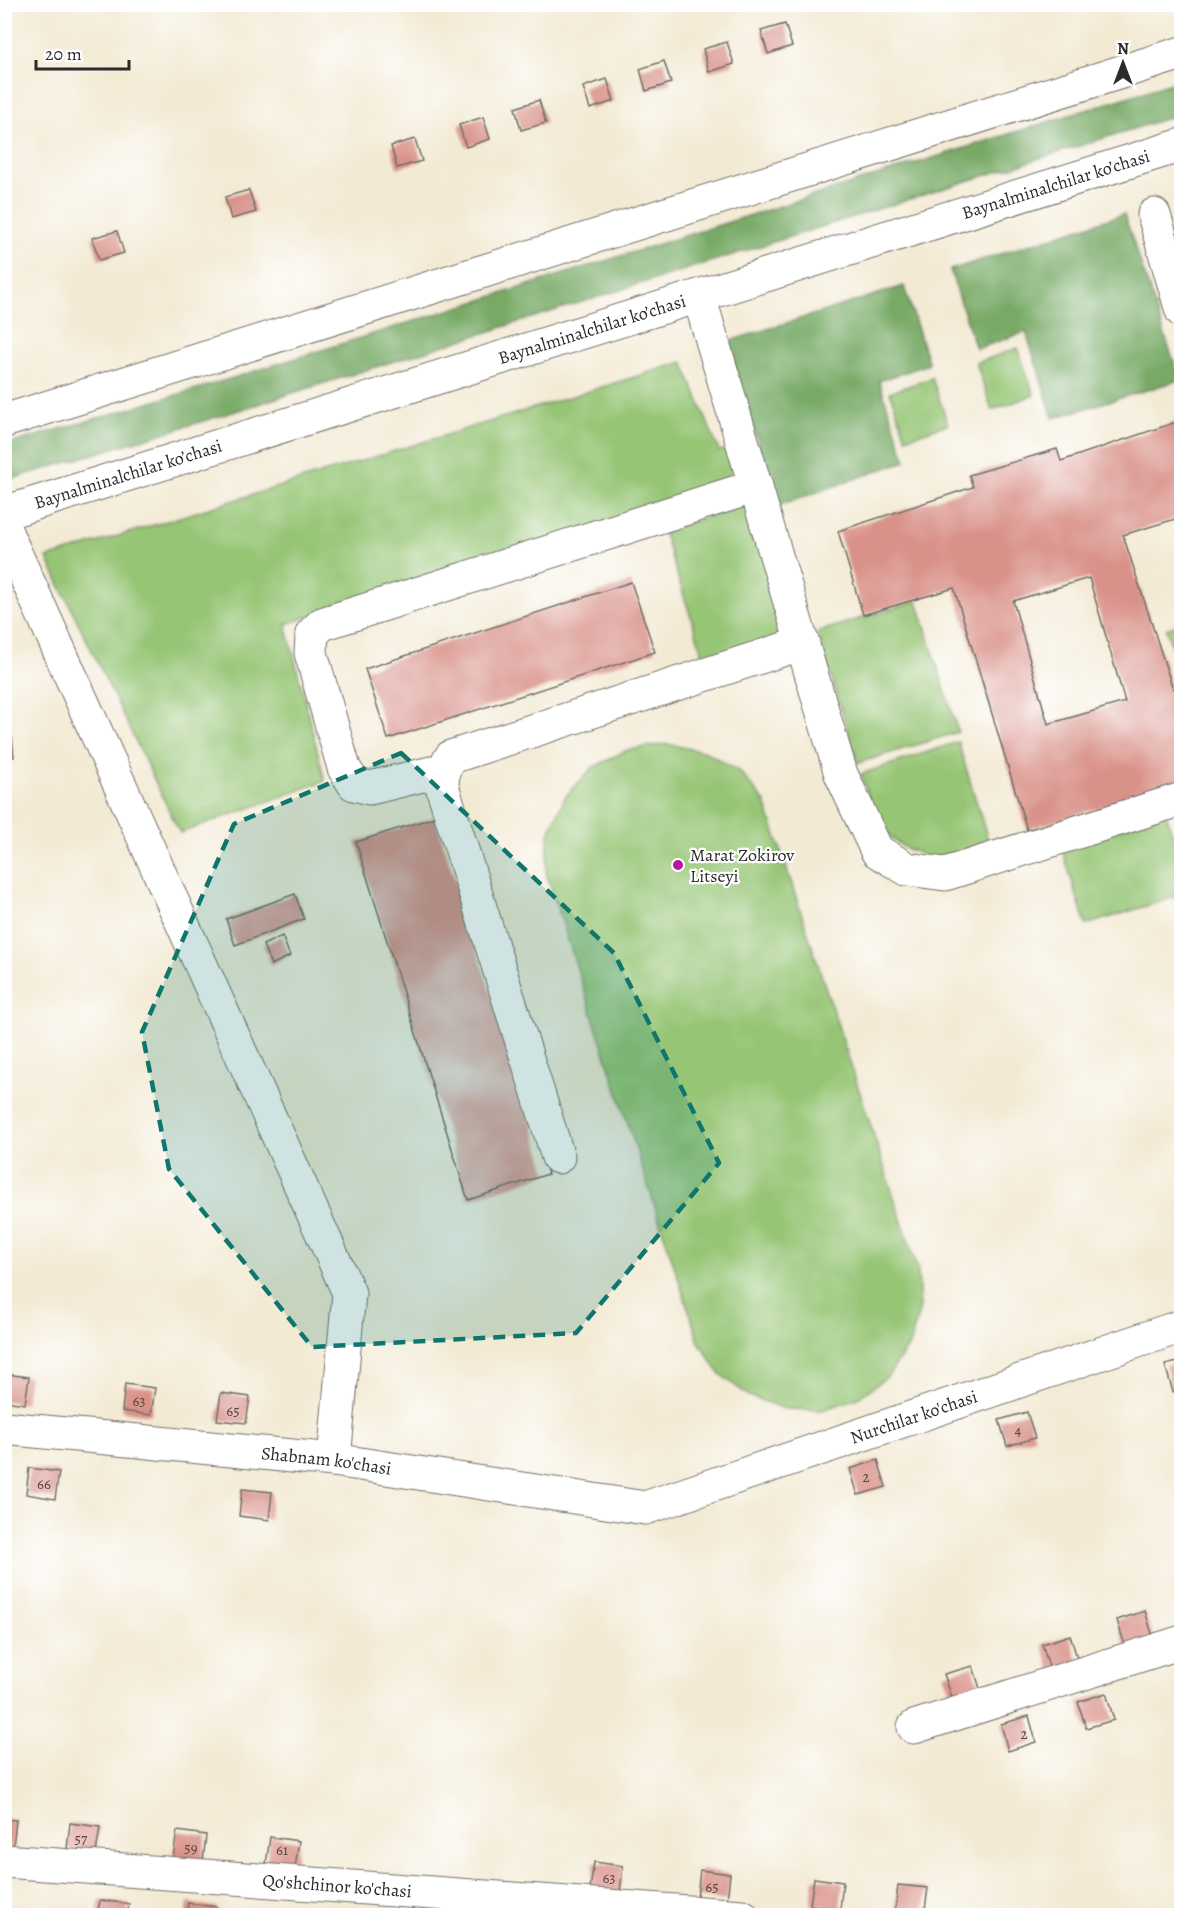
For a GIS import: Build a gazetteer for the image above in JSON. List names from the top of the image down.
{
  "streets": {
    "street": [
      "Baynalminalchilar ko’chasi",
      "Nurchilar ko'chasi",
      "Shabnam ko'chasi",
      "Qo'shchinor ko'chasi"
    ]
  },
  "crossings": [
    ["Nurchilar ko'chasi", "Shabnam ko'chasi"]
  ],
  "places": ["Marat Zokirov Litseyi"],
  "house_numbers": [
    "63",
    "65",
    "4",
    "2",
    "66",
    "2",
    "57",
    "59",
    "61",
    "63",
    "65"
  ],
  "scale_bar": "20 m",
  "north": "top"
}
